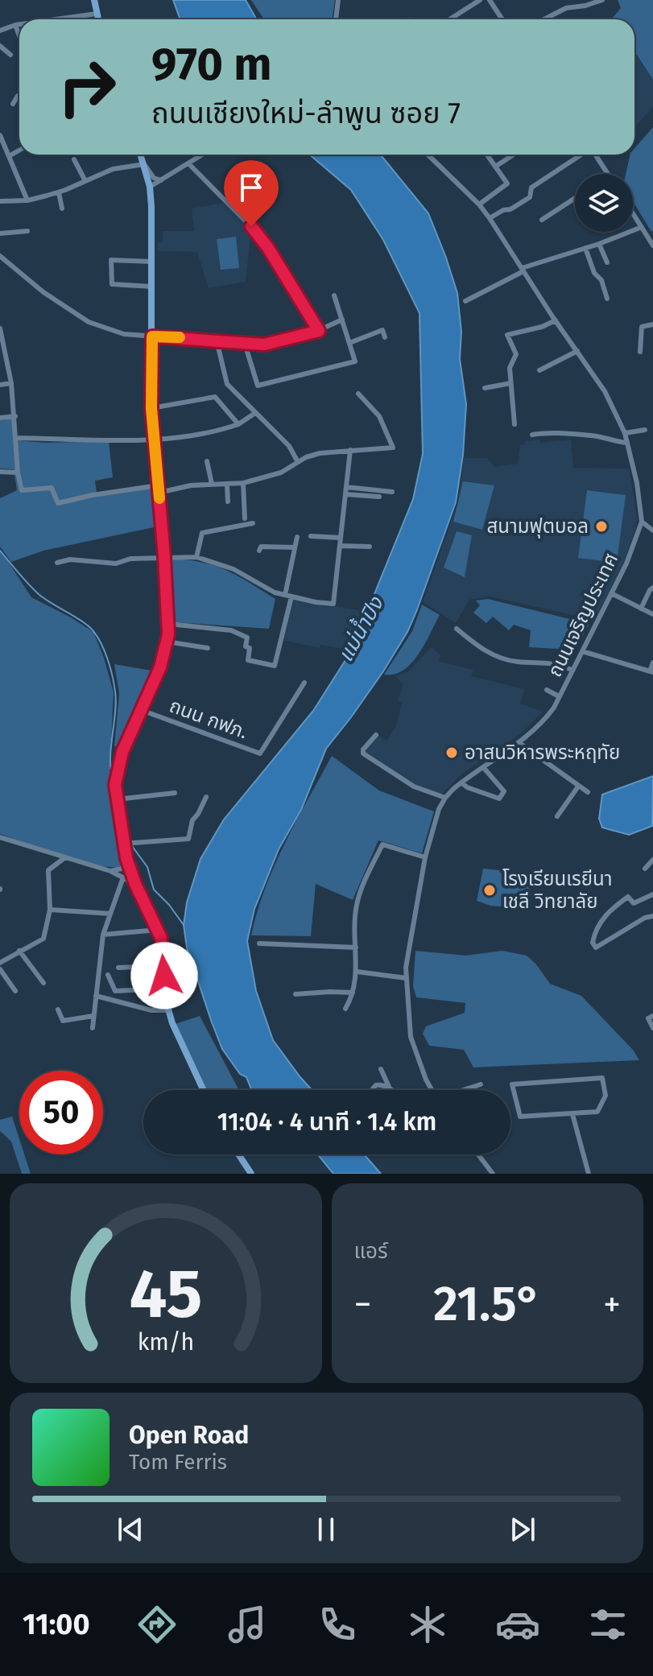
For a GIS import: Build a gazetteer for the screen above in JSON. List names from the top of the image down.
{
  "streets": {
    "street": ["ถนนเจริญประเทศ", "ถนน กฟภ."]
  },
  "water": ["แม่น้ำปิง"],
  "places": ["สนามฟุตบอล", "อาสนวิหารพระหฤทัย", "โรงเรียนเรยีนา เชลี วิทยาลัย"],
  "page": {
    "turn": ["970 m", "ถนนเชียงใหม่-ลำพูน ซอย 7"],
    "limit": "50",
    "trip": "11:04 · 4 นาที · 1.4 km",
    "tile": "แอร์",
    "heat": ["−", "21.5°", "+"],
    "song": ["Open Road", "Tom Ferris"],
    "tabs": "11:00",
    "gauge": ["45", "km/h"]
  }
}
